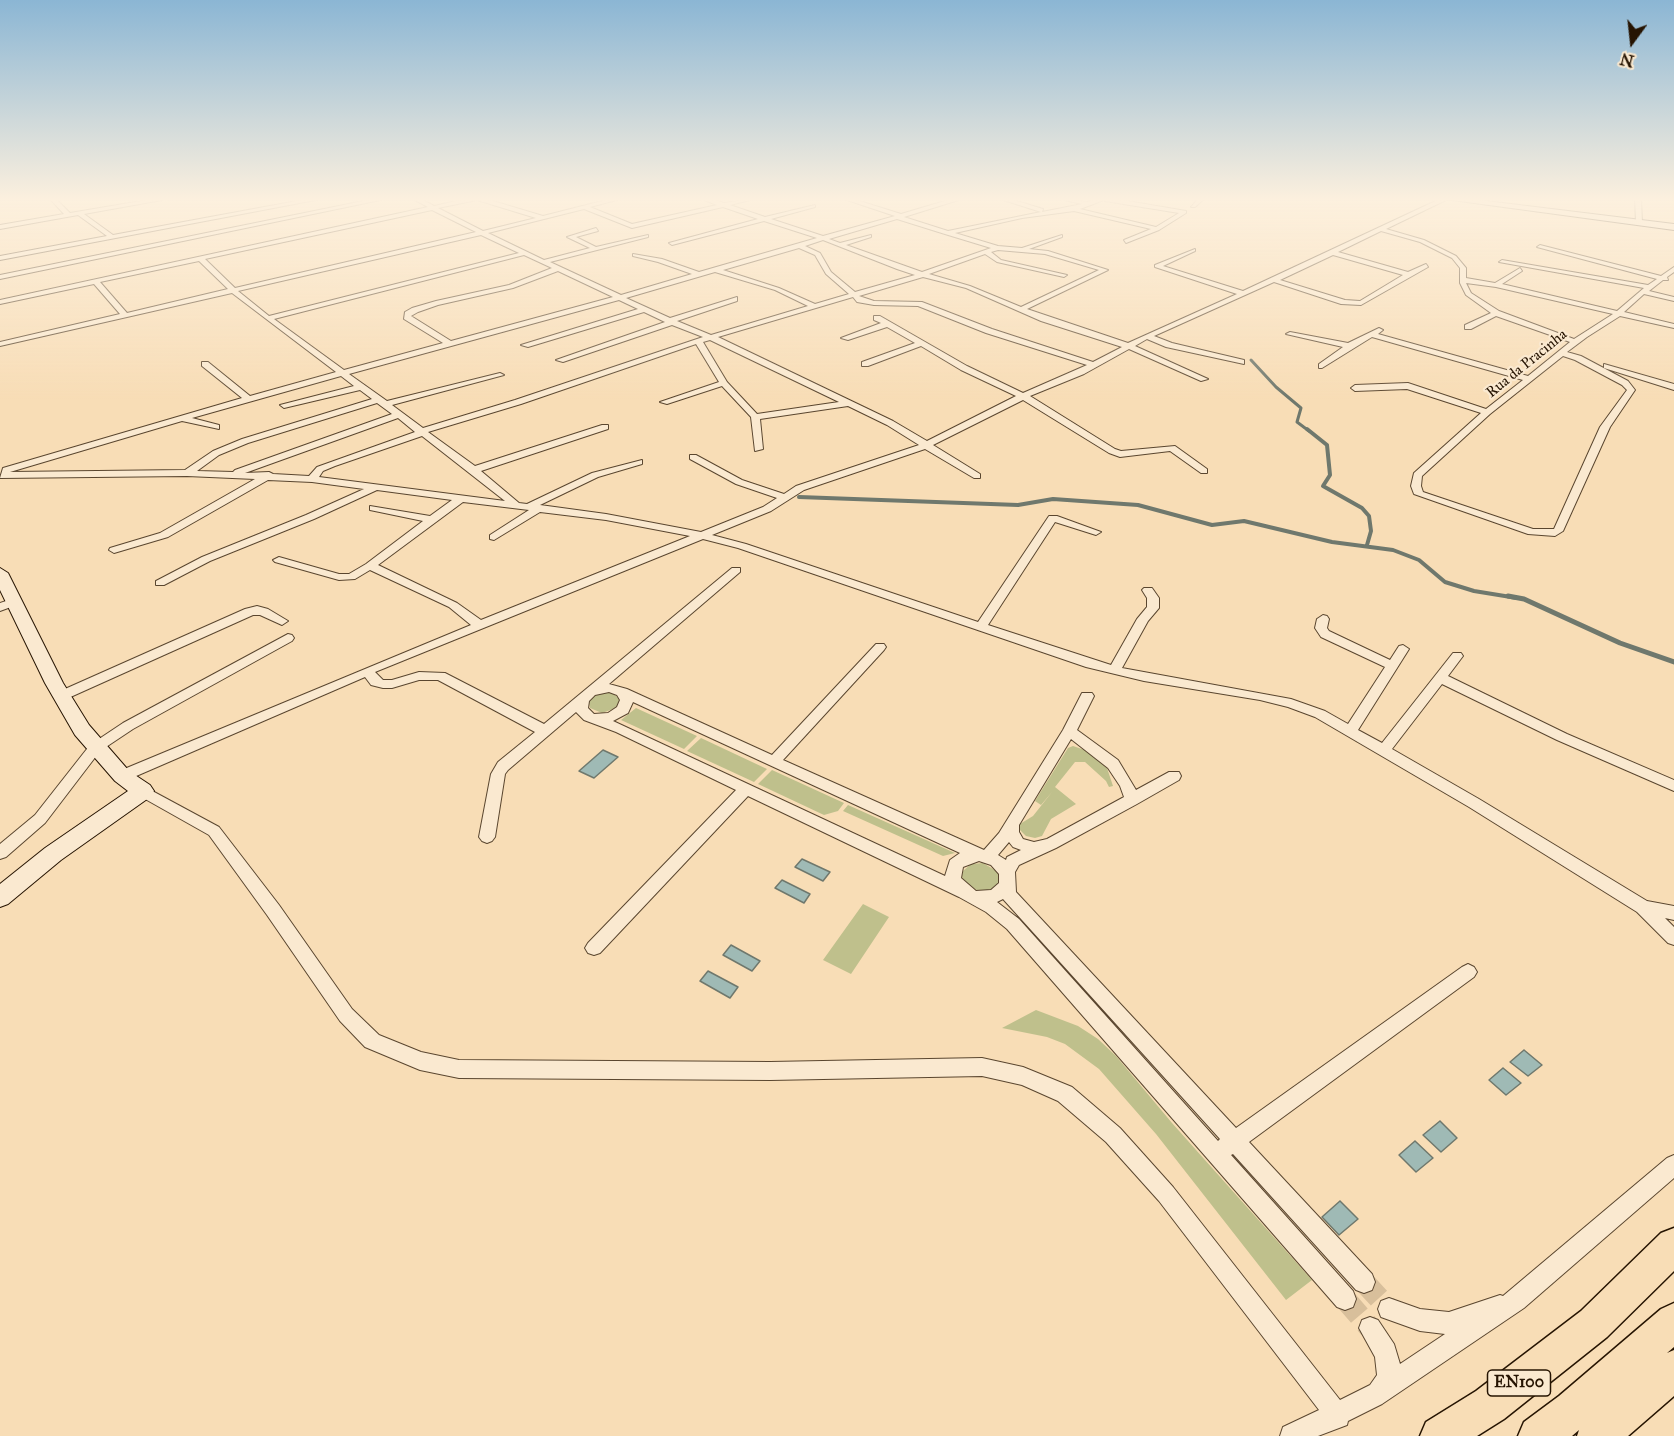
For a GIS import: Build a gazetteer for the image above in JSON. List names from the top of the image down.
{
  "streets": {
    "main road": ["EN100"],
    "street": ["Rua da Pracinha"]
  },
  "north": "bottom"
}
